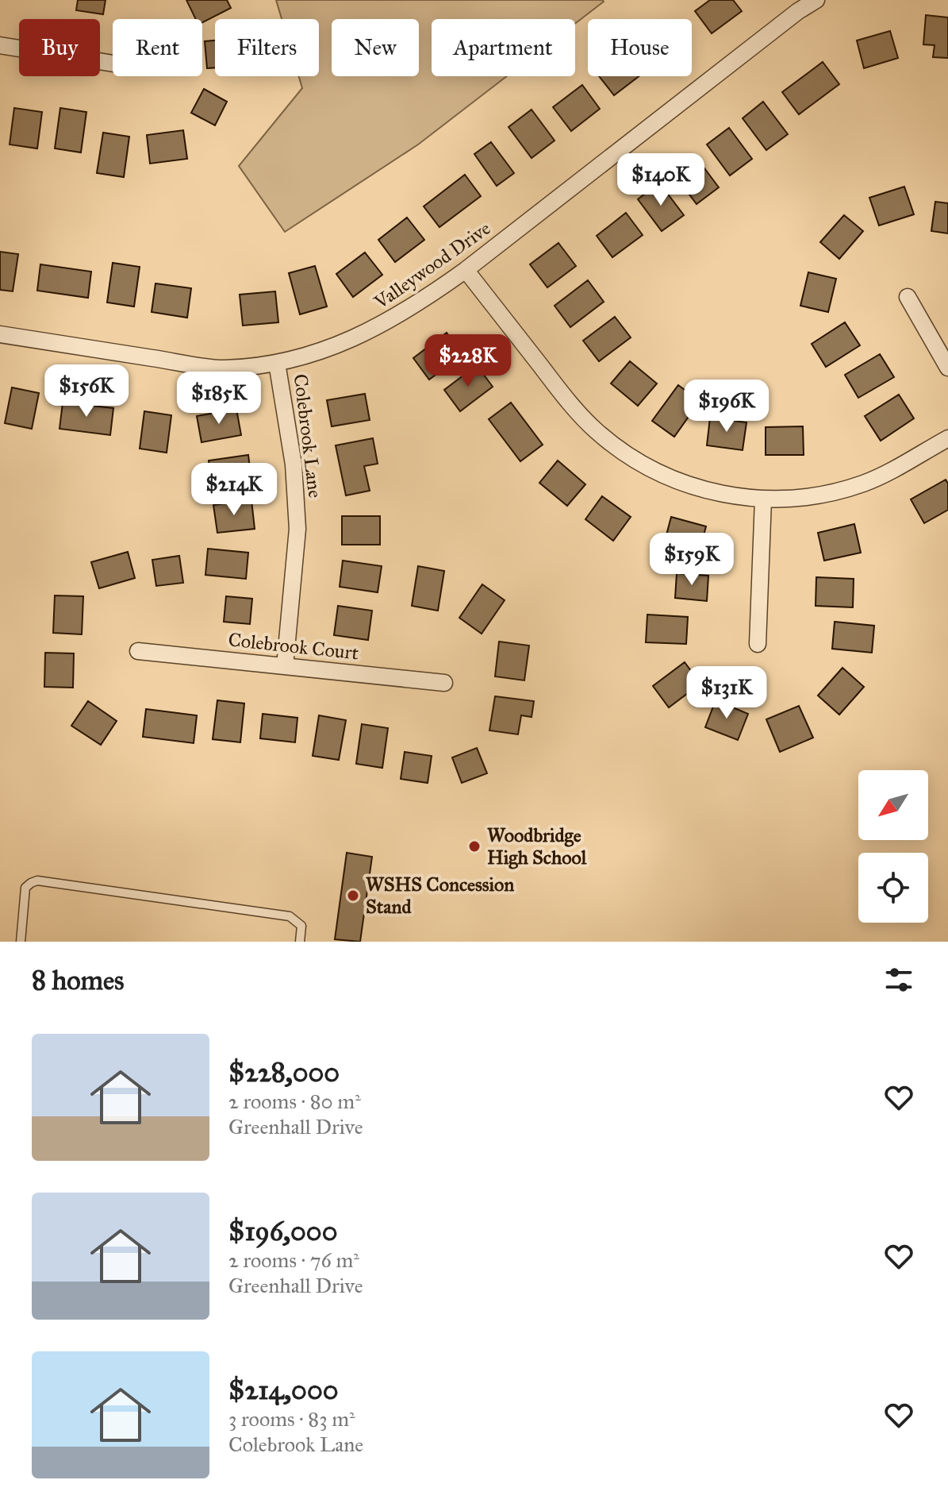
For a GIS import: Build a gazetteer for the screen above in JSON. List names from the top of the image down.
{
  "streets": {
    "street": ["Valleywood Drive", "Colebrook Lane", "Colebrook Court"]
  },
  "crossings": [
    ["Valleywood Drive", "Colebrook Lane"],
    ["Colebrook Lane", "Colebrook Court"]
  ],
  "places": ["Woodbridge High School", "WSHS Concession Stand"],
  "north": "bottom left",
  "page": {
    "chip": [
      "Buy",
      "Rent",
      "Filters",
      "New",
      "Apartment",
      "House"
    ],
    "price": [
      "$140K",
      "$228K",
      "$156K",
      "$185K",
      "$196K",
      "$214K",
      "$159K",
      "$131K"
    ],
    "heading": "8 homes",
    "list": [
      {
        "name": "$228,000",
        "note": "2 rooms · 80 m² · Greenhall Drive"
      },
      {
        "name": "$196,000",
        "note": "2 rooms · 76 m² · Greenhall Drive"
      },
      {
        "name": "$214,000",
        "note": "3 rooms · 83 m² · Colebrook Lane"
      }
    ]
  }
}
